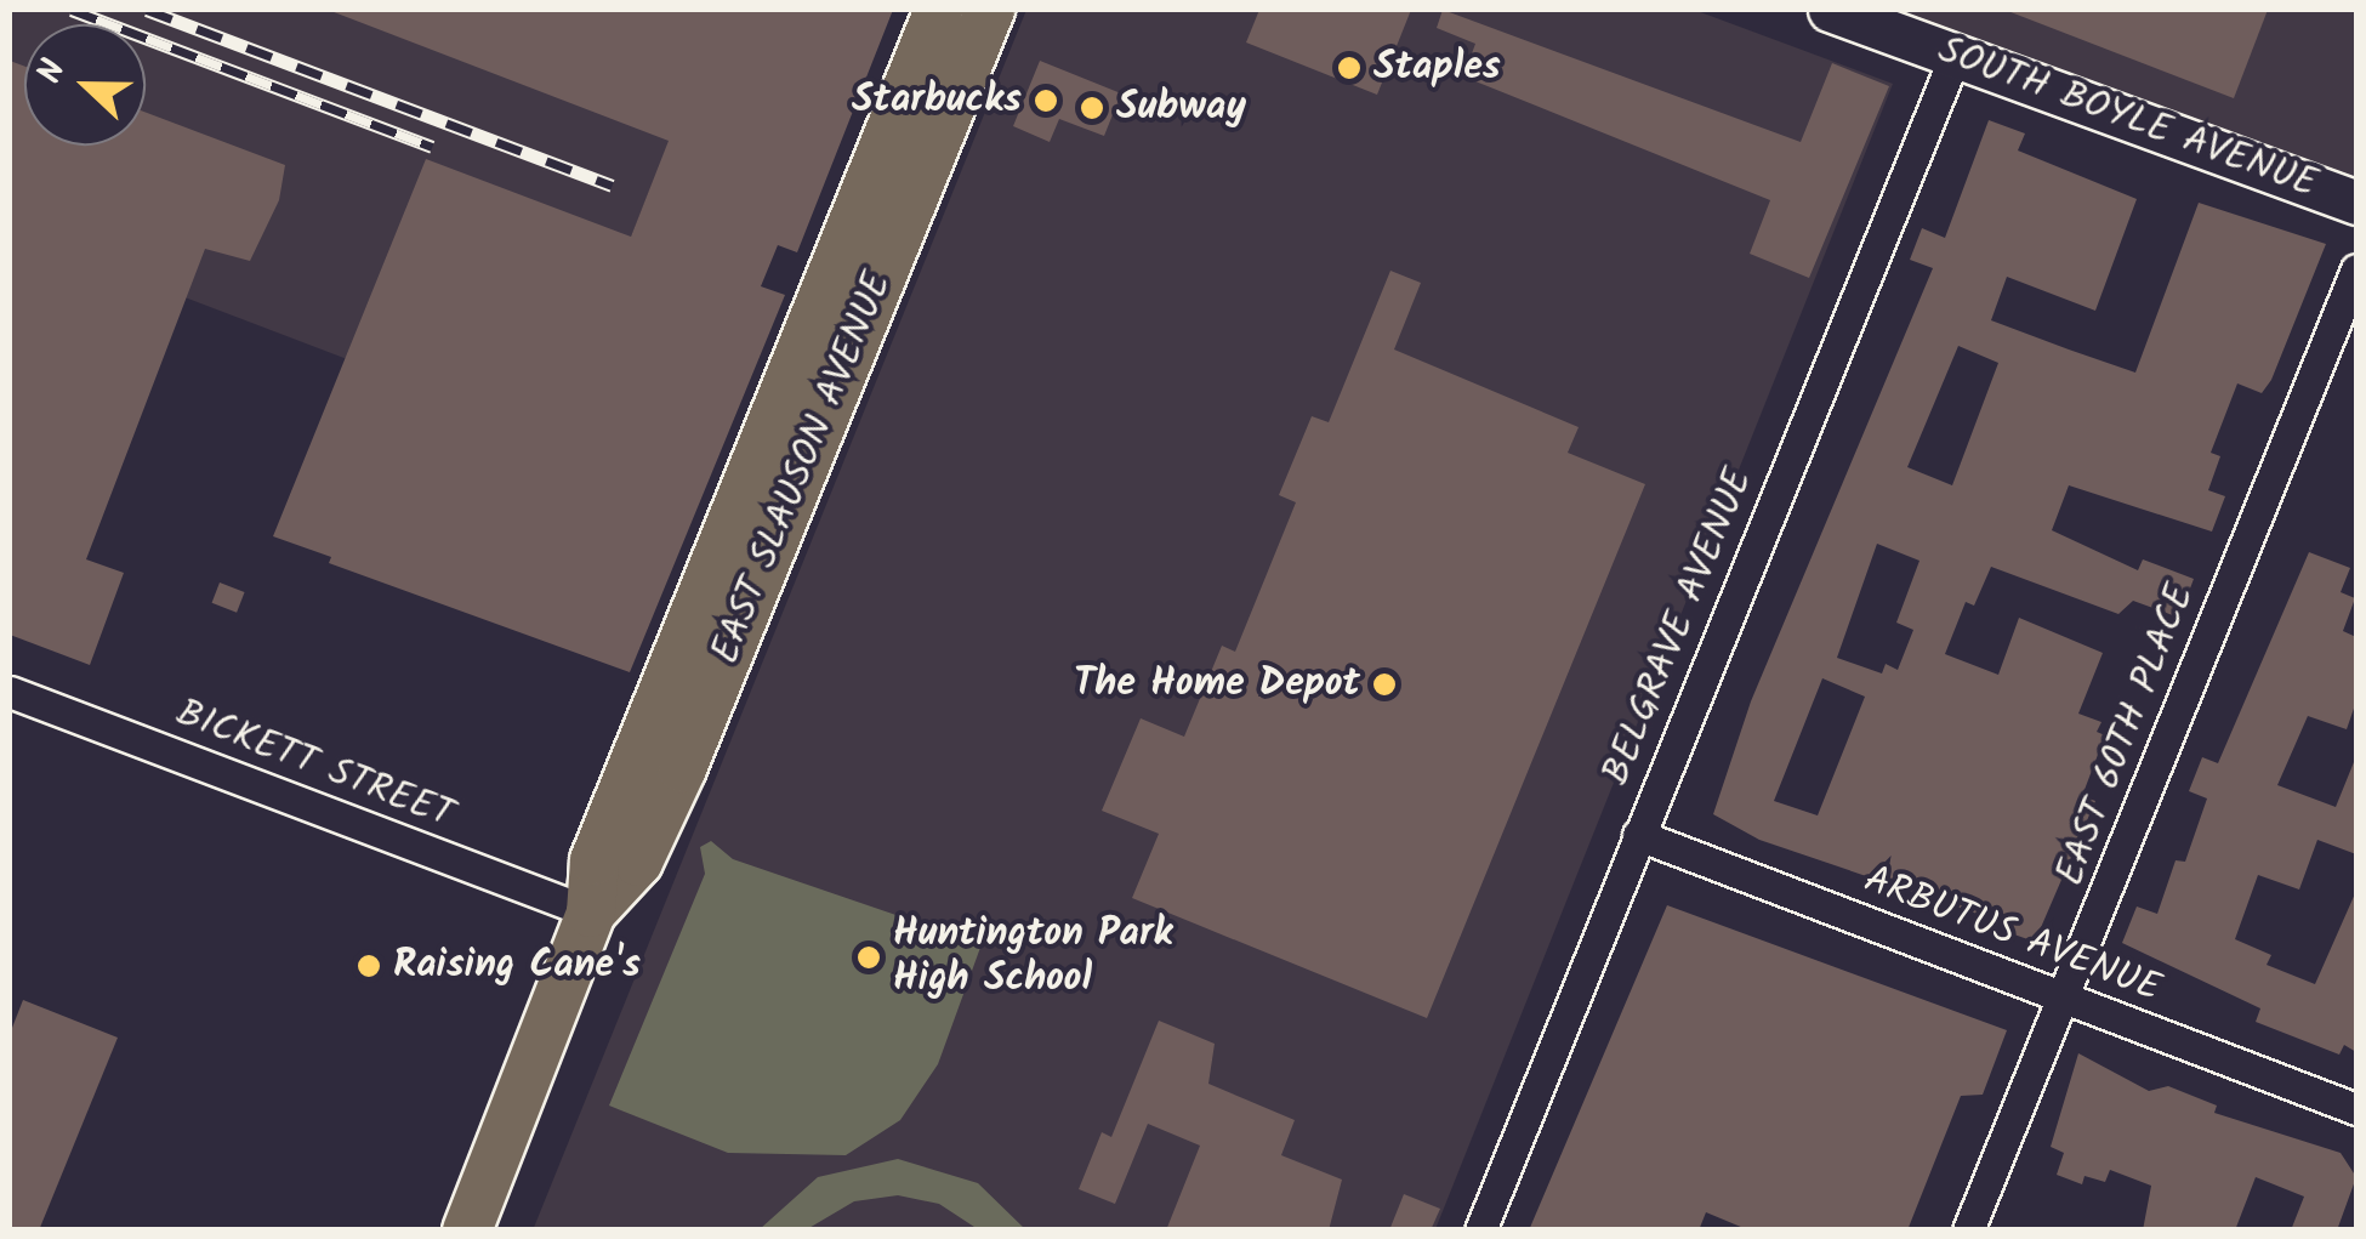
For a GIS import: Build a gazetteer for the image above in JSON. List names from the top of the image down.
{
  "streets": {
    "main road": ["SOUTH BOYLE AVENUE", "EAST SLAUSON AVENUE"],
    "street": [
      "BELGRAVE AVENUE",
      "EAST 60TH PLACE",
      "BICKETT STREET",
      "ARBUTUS AVENUE"
    ]
  },
  "crossings": [
    ["SOUTH BOYLE AVENUE", "BELGRAVE AVENUE"],
    ["EAST SLAUSON AVENUE", "BICKETT STREET"],
    ["BELGRAVE AVENUE", "ARBUTUS AVENUE"],
    ["EAST 60TH PLACE", "ARBUTUS AVENUE"]
  ],
  "places": [
    "Staples",
    "Starbucks",
    "Subway",
    "The Home Depot",
    "Huntington Park High School",
    "Raising Cane's"
  ],
  "north": "left"
}
